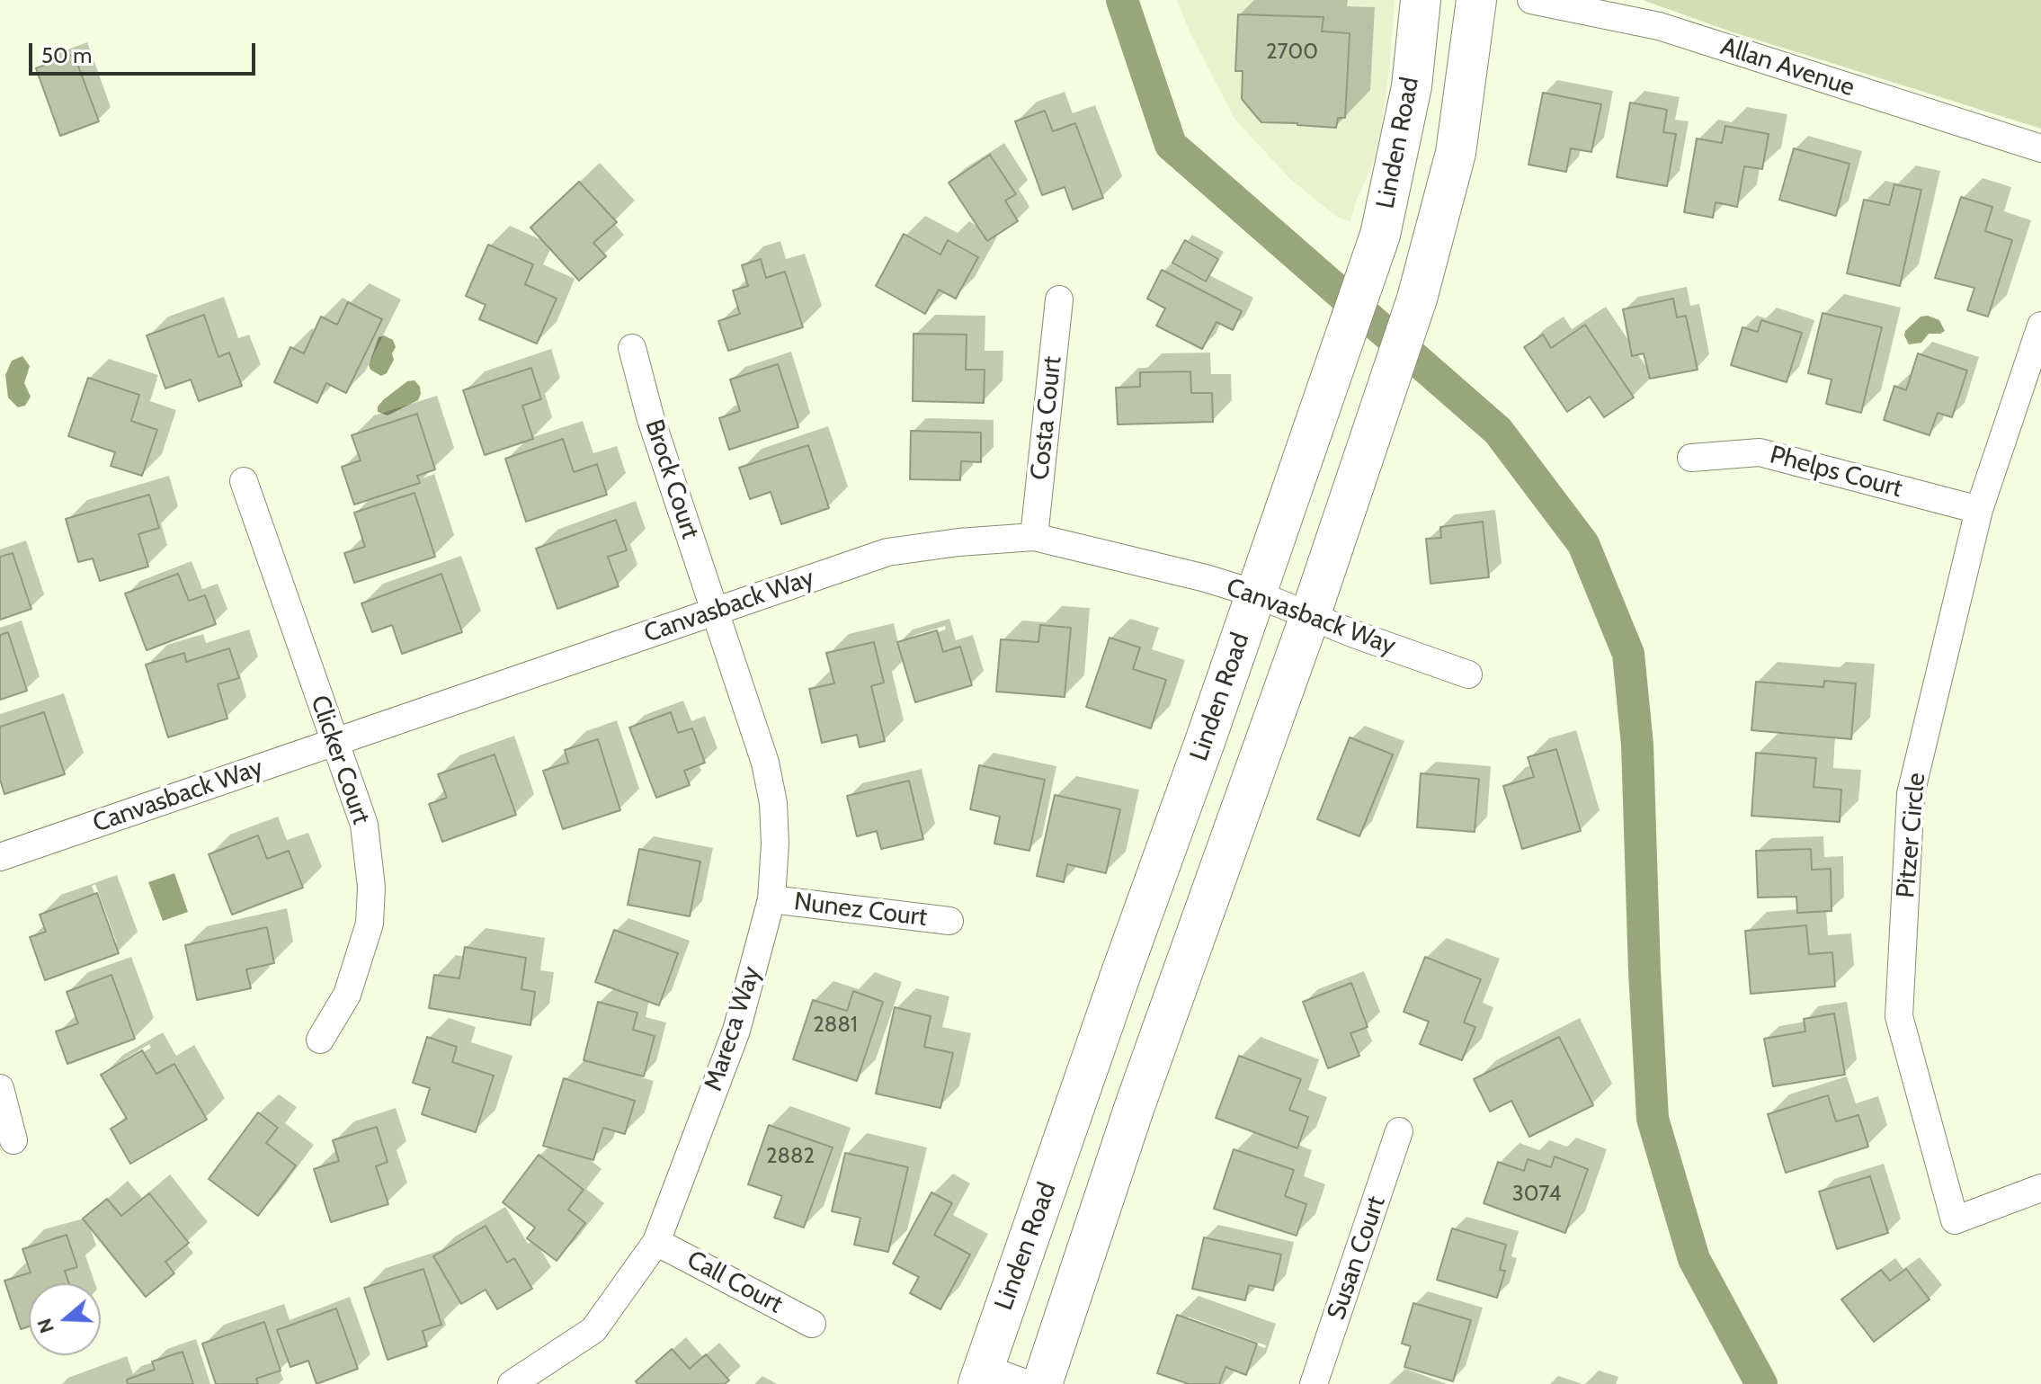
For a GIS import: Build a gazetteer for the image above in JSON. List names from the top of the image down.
{
  "streets": {
    "street": [
      "Allan Avenue",
      "Linden Road",
      "Costa Court",
      "Phelps Court",
      "Brock Court",
      "Canvasback Way",
      "Clicker Court",
      "Pitzer Circle",
      "Nunez Court",
      "Mareca Way",
      "Susan Court",
      "Call Court"
    ]
  },
  "crossings": [
    ["Linden Road", "Canvasback Way"],
    ["Costa Court", "Canvasback Way"],
    ["Phelps Court", "Pitzer Circle"],
    ["Brock Court", "Canvasback Way"],
    ["Brock Court", "Mareca Way"],
    ["Canvasback Way", "Clicker Court"],
    ["Canvasback Way", "Mareca Way"],
    ["Nunez Court", "Mareca Way"],
    ["Mareca Way", "Call Court"]
  ],
  "house_numbers": [
    "2700",
    "2881",
    "2882",
    "3074"
  ],
  "scale_bar": "50 m",
  "north": "left"
}
